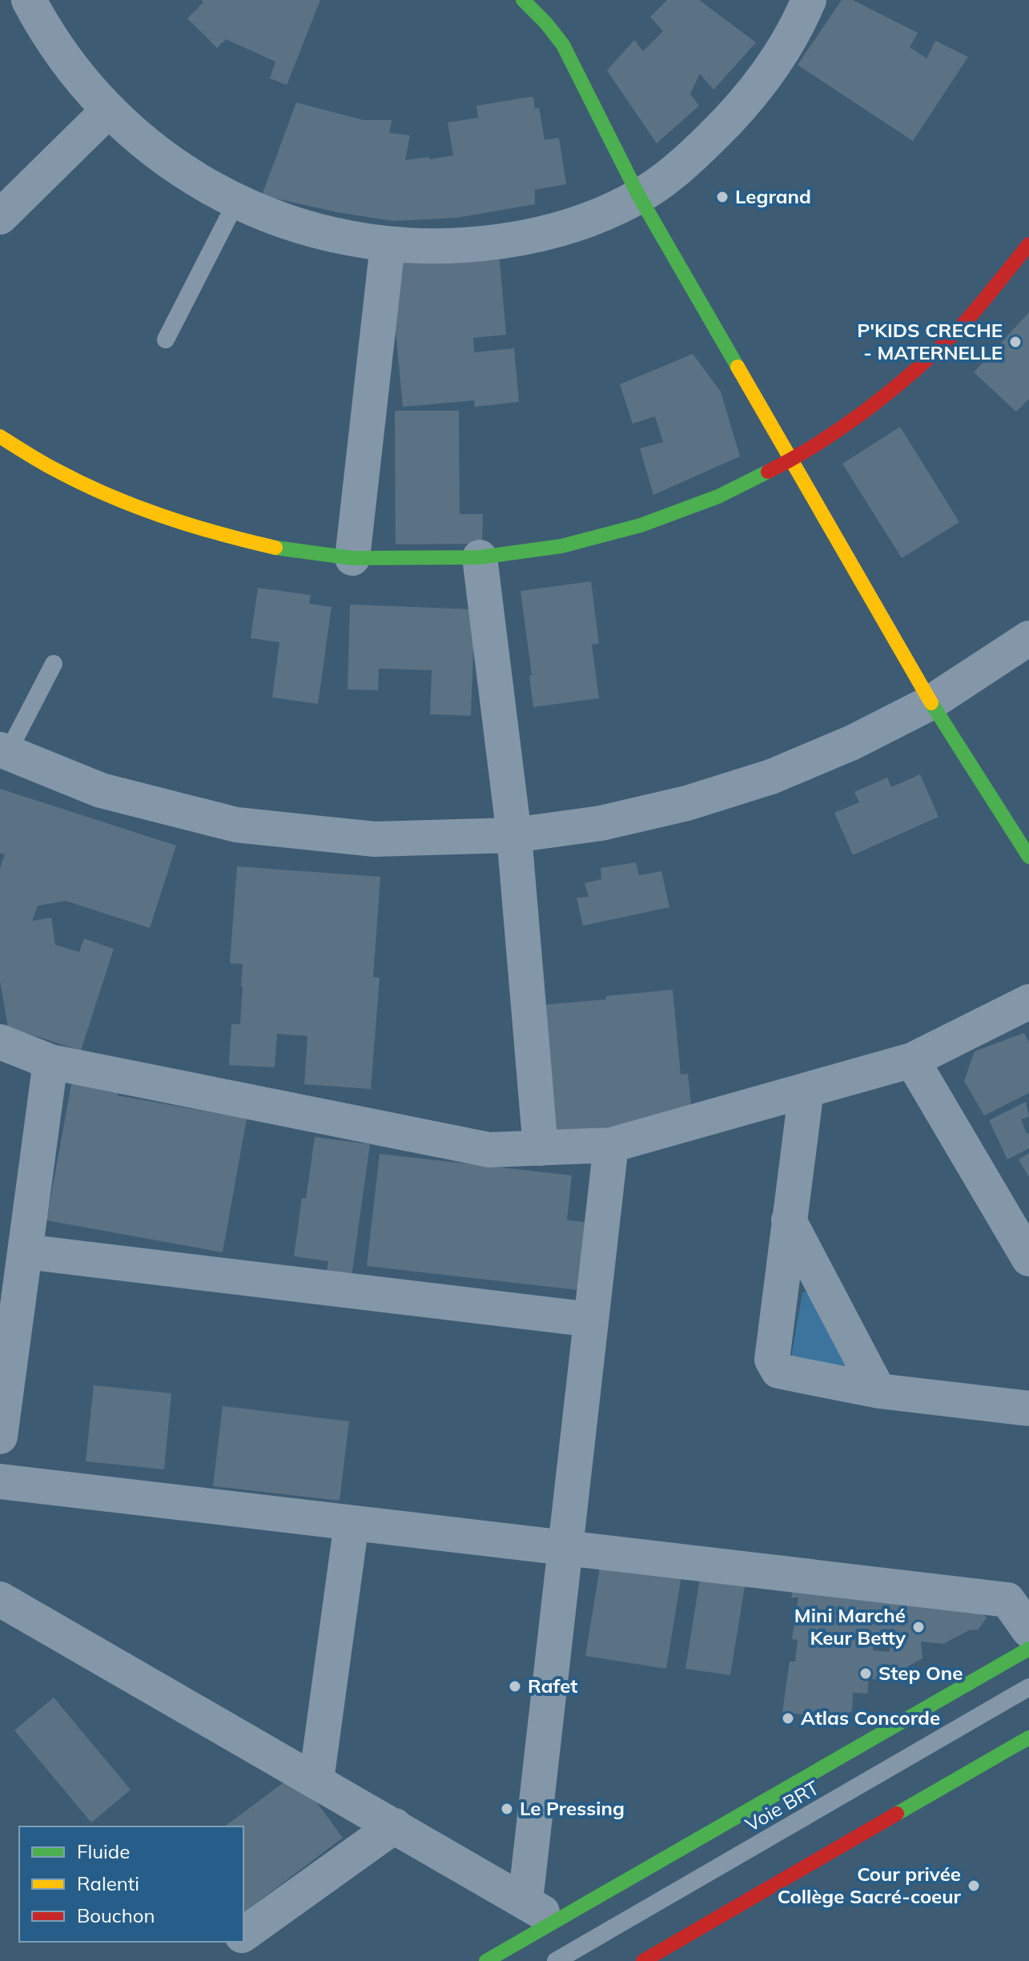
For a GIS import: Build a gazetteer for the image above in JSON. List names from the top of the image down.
{
  "streets": {
    "lane": ["Voie BRT"]
  },
  "places": [
    "Legrand",
    "P'KIDS CRECHE - MATERNELLE",
    "Mini Marché Keur Betty",
    "Step One",
    "Rafet",
    "Atlas Concorde",
    "Le Pressing",
    "Cour privée Collège Sacré-coeur"
  ],
  "legend": ["Fluide", "Ralenti", "Bouchon"]
}
